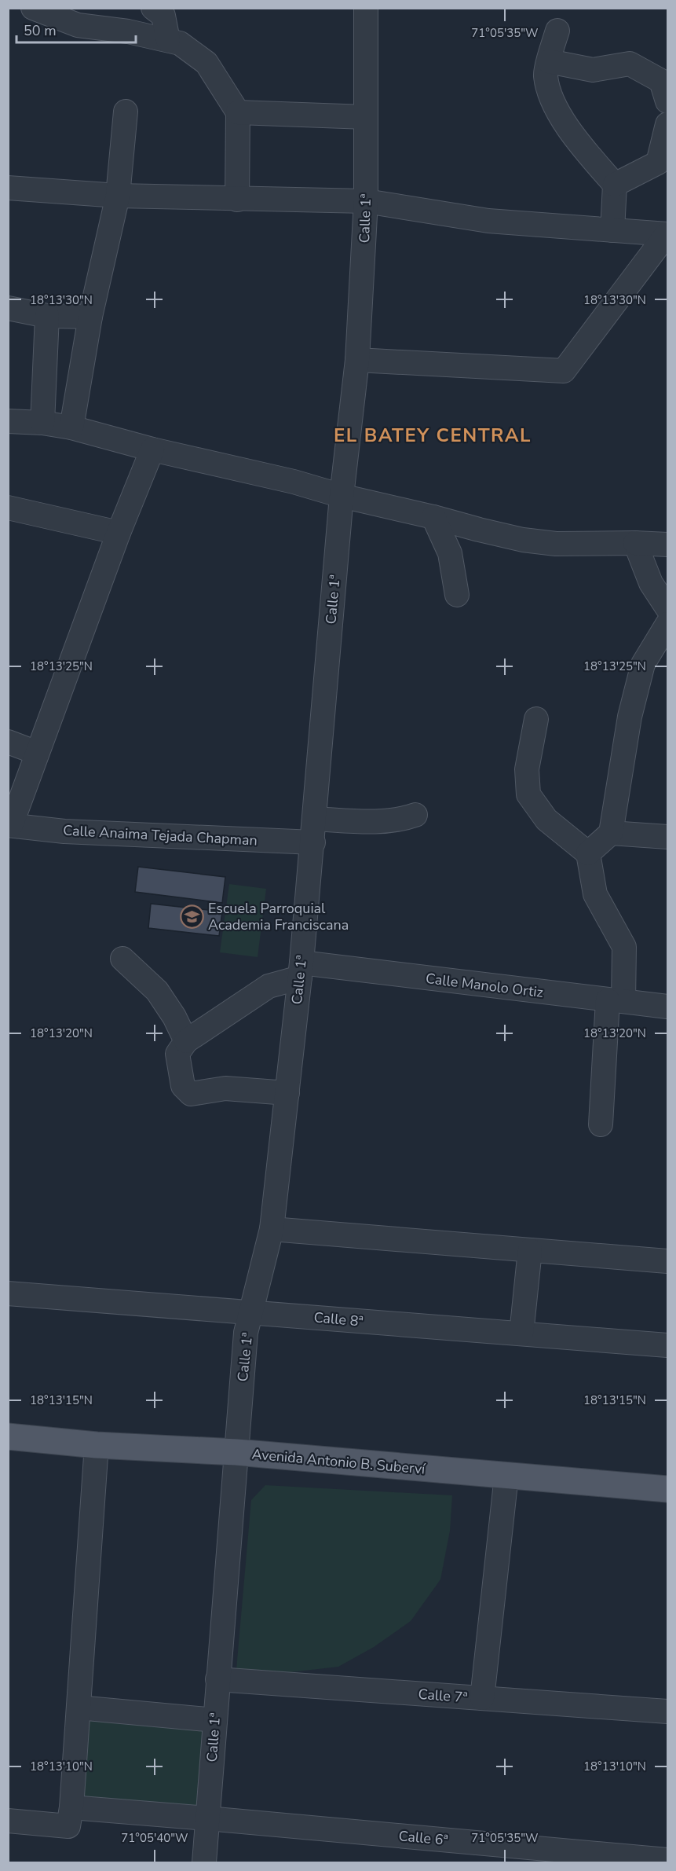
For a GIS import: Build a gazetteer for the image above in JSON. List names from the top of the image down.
{
  "streets": {
    "main road": ["Avenida Antonio B. Suberví"],
    "street": [
      "Calle 1ª",
      "Calle Anaima Tejada Chapman",
      "Calle Manolo Ortiz",
      "Calle 8ª",
      "Calle 7ª",
      "Calle 6ª"
    ]
  },
  "crossings": [
    ["Calle 1ª", "Calle Anaima Tejada Chapman"],
    ["Calle 1ª", "Calle Manolo Ortiz"],
    ["Calle 1ª", "Calle 8ª"],
    ["Calle 1ª", "Avenida Antonio B. Suberví"],
    ["Calle 1ª", "Calle 7ª"],
    ["Calle 1ª", "Calle 6ª"]
  ],
  "districts": ["EL BATEY CENTRAL"],
  "places": {
    "school or university": ["Escuela Parroquial Academia Franciscana"]
  },
  "scale_bar": "50 m",
  "coordinates": [
    "71°05'35\"W",
    "18°13'30\"N",
    "18°13'25\"N",
    "18°13'20\"N",
    "18°13'15\"N",
    "18°13'10\"N",
    "71°05'40\"W"
  ]
}
